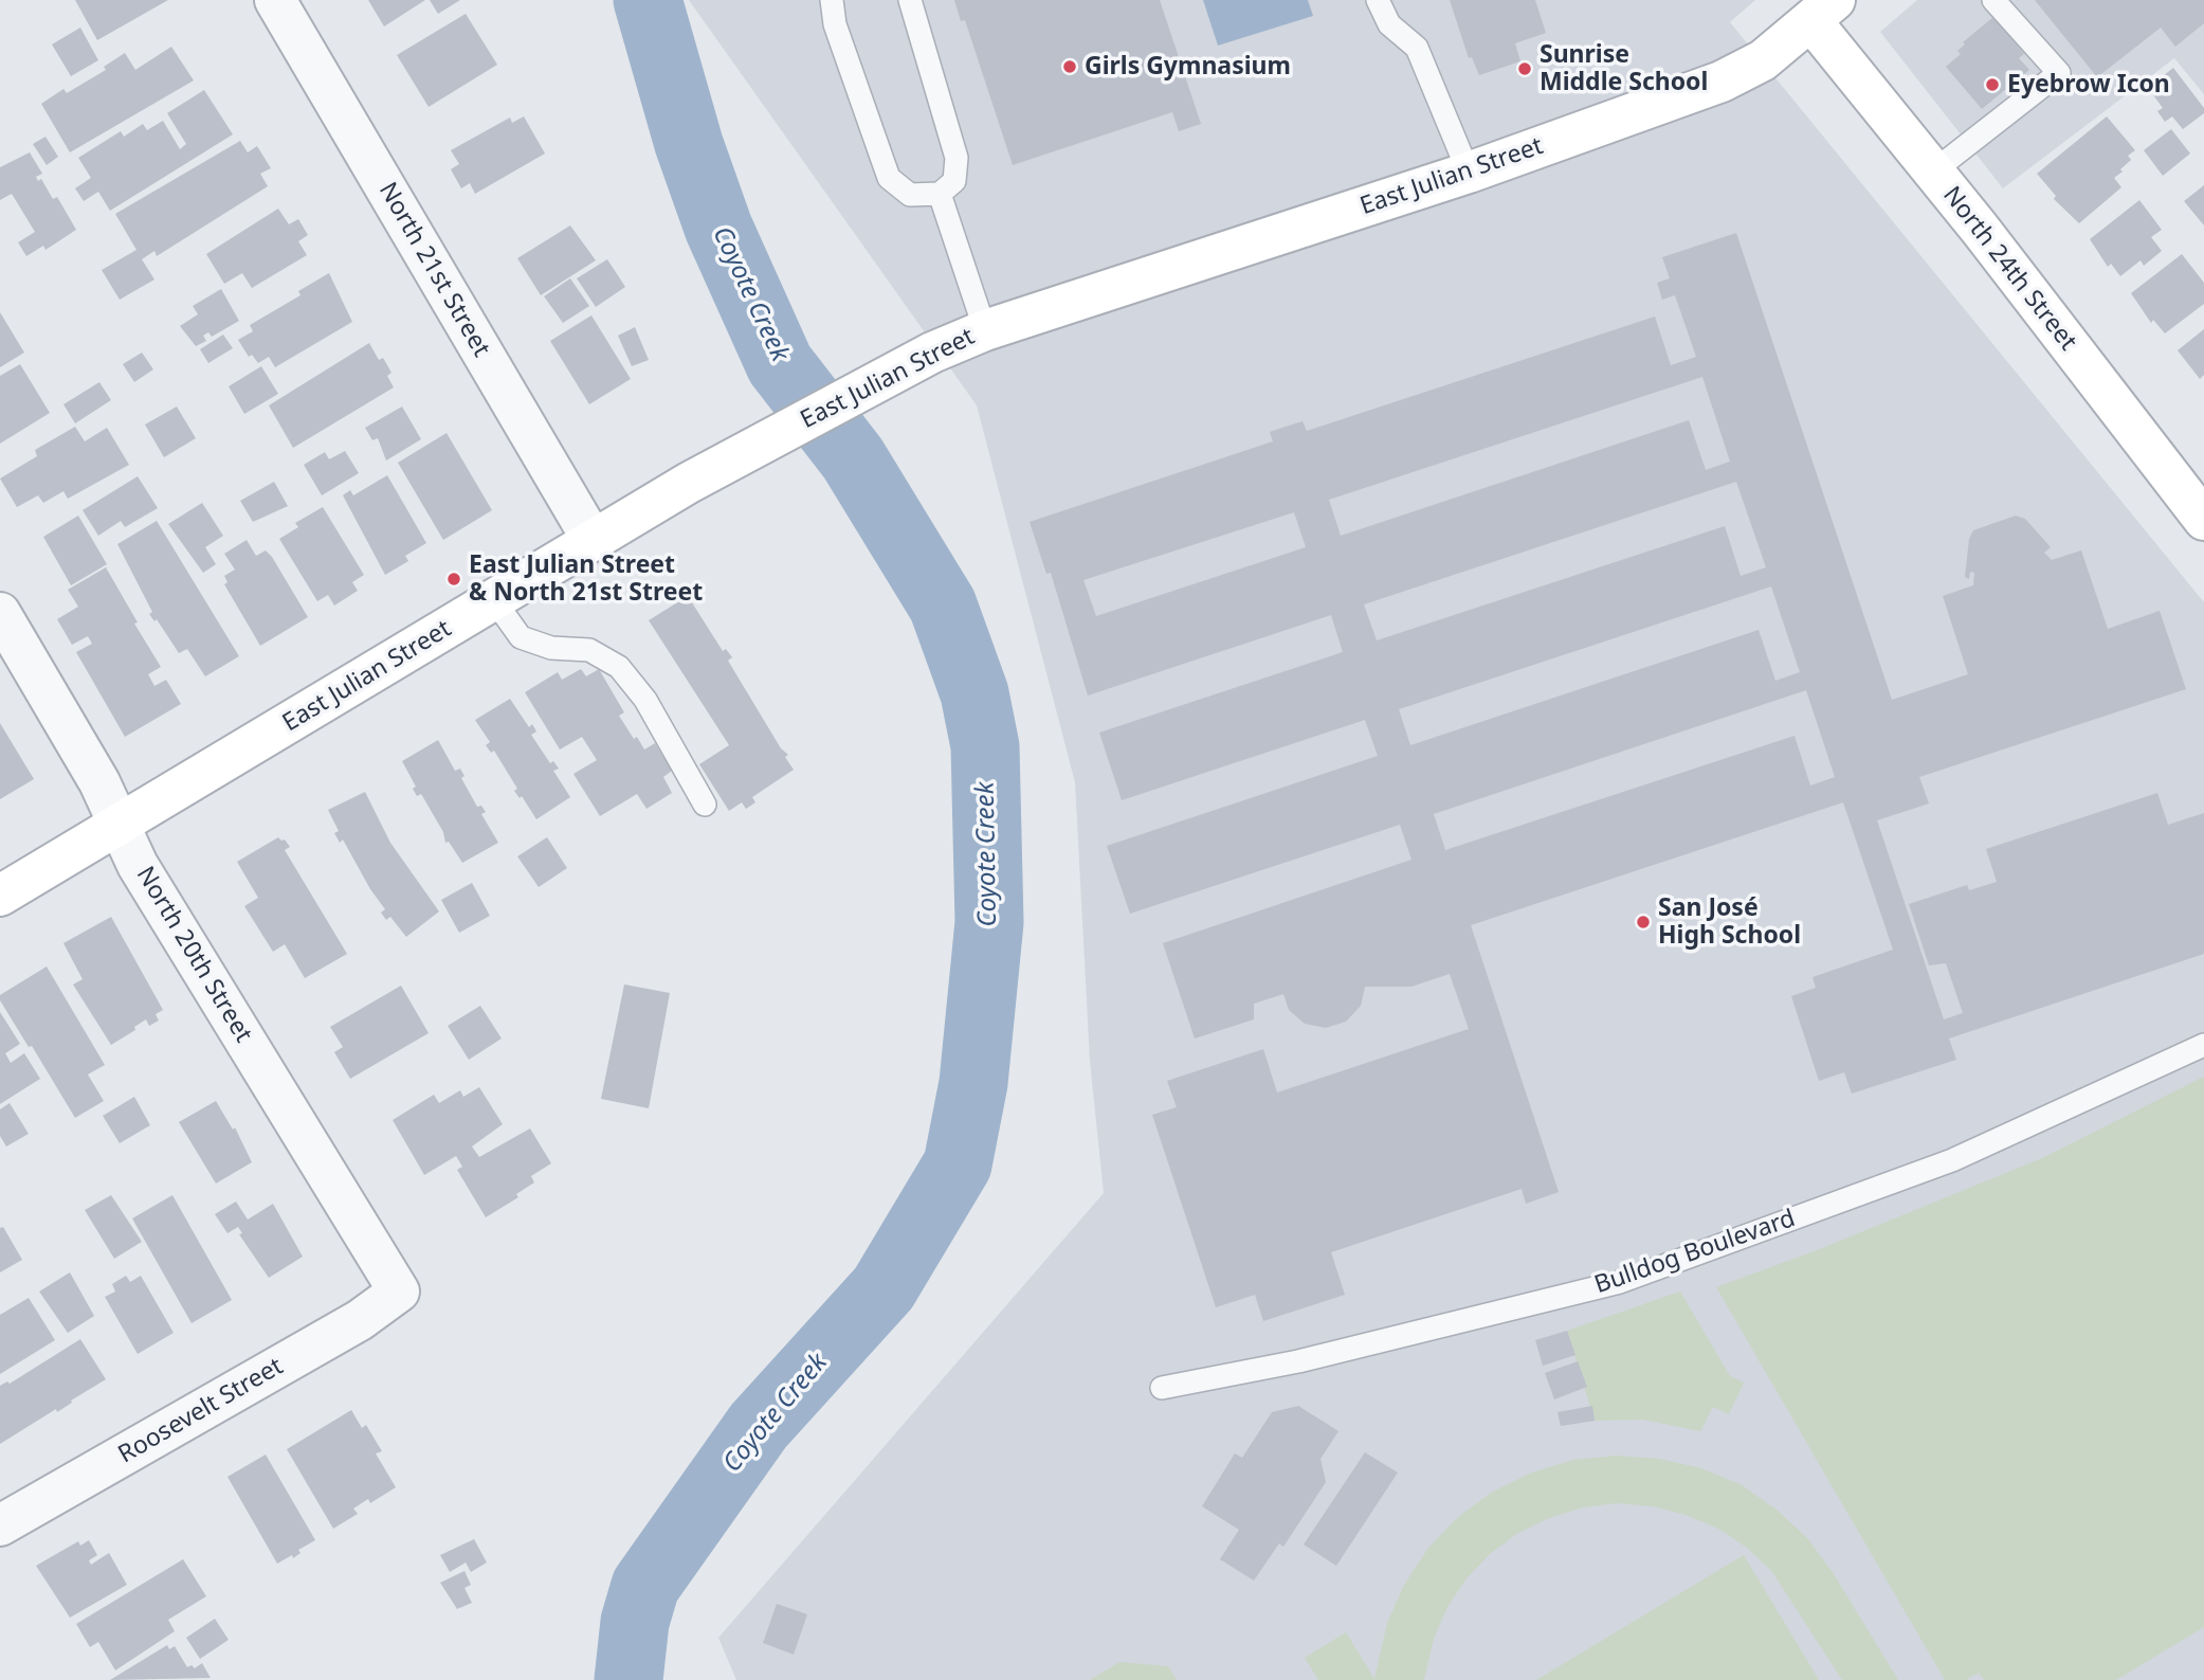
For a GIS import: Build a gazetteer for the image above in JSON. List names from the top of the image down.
{
  "streets": {
    "main road": ["East Julian Street", "North 24th Street"],
    "street": ["North 21st Street", "North 20th Street", "Roosevelt Street"],
    "lane": ["Bulldog Boulevard"]
  },
  "crossings": [
    ["East Julian Street", "North 24th Street"],
    ["East Julian Street", "North 21st Street"],
    ["East Julian Street", "North 20th Street"],
    ["North 20th Street", "Roosevelt Street"]
  ],
  "water": ["Coyote Creek"],
  "places": [
    "Girls Gymnasium",
    "Sunrise Middle School",
    "Eyebrow Icon",
    "East Julian Street & North 21st Street",
    "San José High School"
  ]
}
